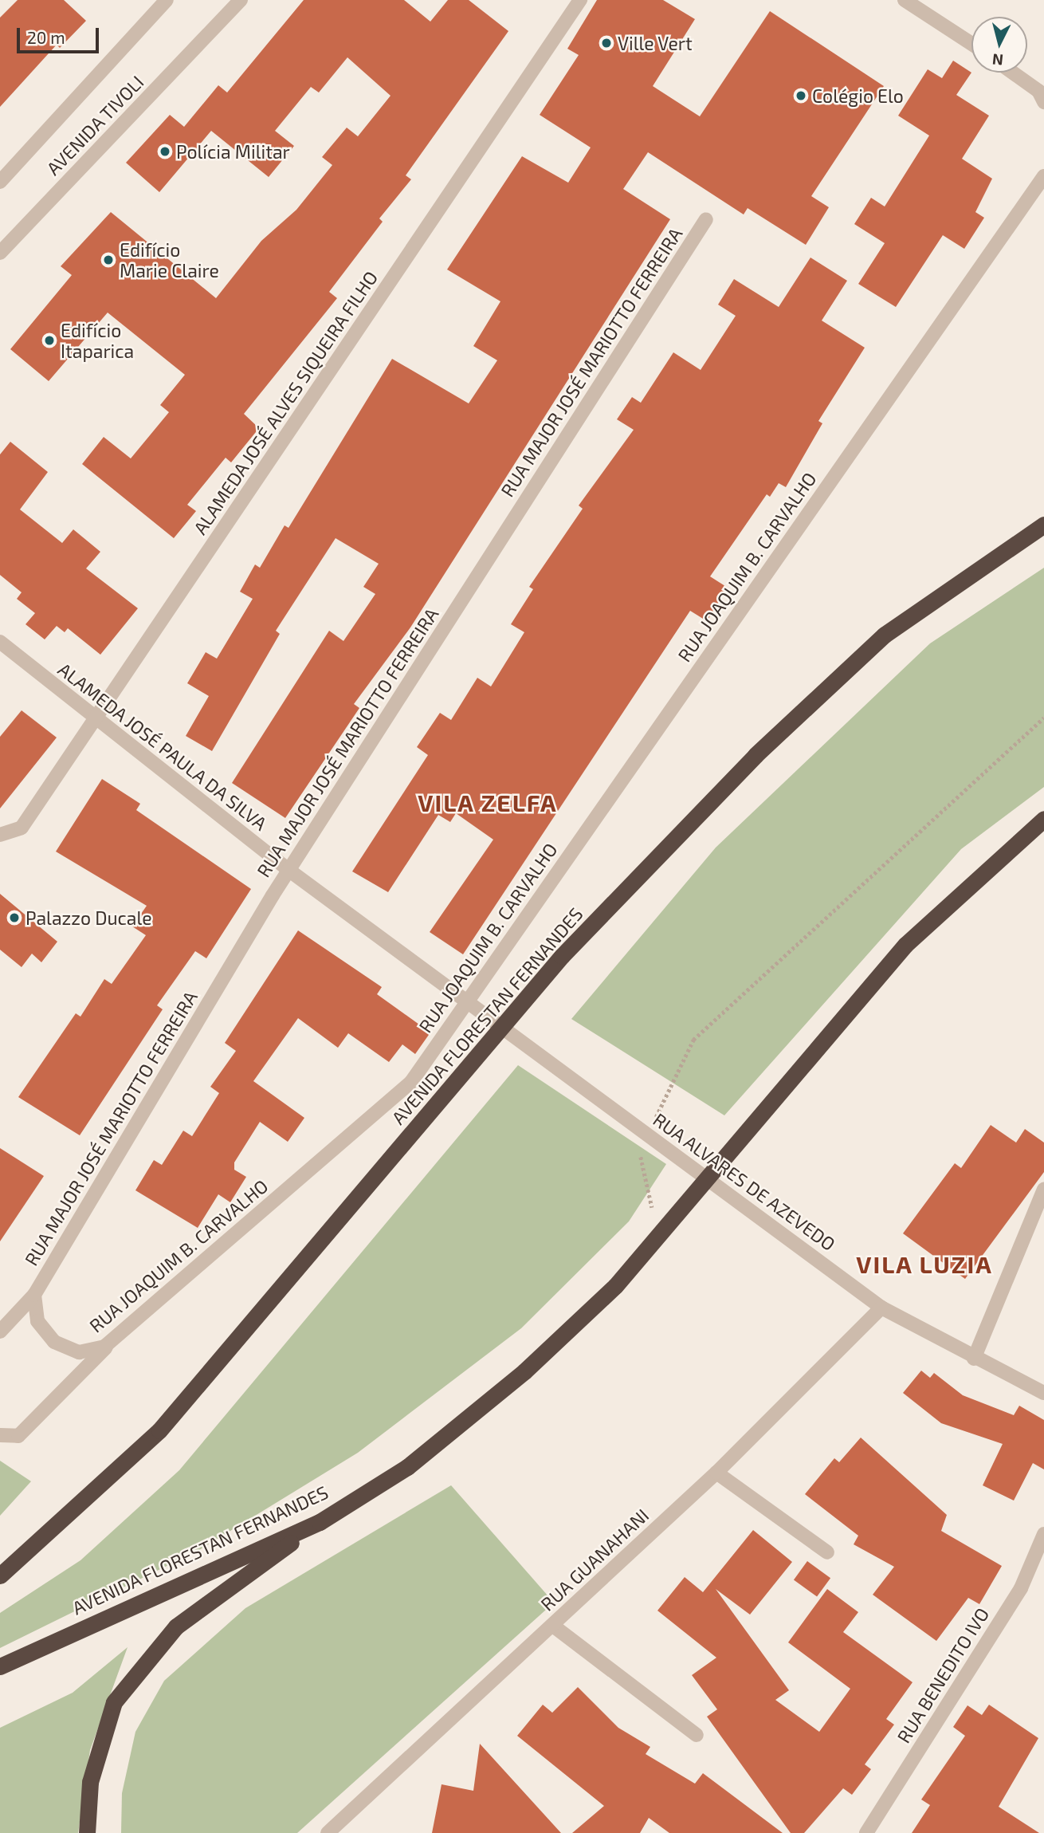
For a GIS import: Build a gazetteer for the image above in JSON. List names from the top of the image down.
{
  "streets": {
    "highway": ["AVENIDA FLORESTAN FERNANDES"],
    "street": [
      "AVENIDA TIVOLI",
      "RUA MAJOR JOSÉ MARIOTTO FERREIRA",
      "ALAMEDA JOSÉ ALVES SIQUEIRA FILHO",
      "RUA JOAQUIM B. CARVALHO",
      "ALAMEDA JOSÉ PAULA DA SILVA",
      "RUA ALVARES DE AZEVEDO",
      "RUA GUANAHANI",
      "RUA BENEDITO IVO"
    ]
  },
  "crossings": [
    ["RUA MAJOR JOSÉ MARIOTTO FERREIRA", "RUA JOAQUIM B. CARVALHO"],
    ["RUA MAJOR JOSÉ MARIOTTO FERREIRA", "ALAMEDA JOSÉ PAULA DA SILVA"],
    ["ALAMEDA JOSÉ ALVES SIQUEIRA FILHO", "ALAMEDA JOSÉ PAULA DA SILVA"],
    ["RUA JOAQUIM B. CARVALHO", "ALAMEDA JOSÉ PAULA DA SILVA"],
    ["ALAMEDA JOSÉ PAULA DA SILVA", "RUA ALVARES DE AZEVEDO"],
    ["RUA ALVARES DE AZEVEDO", "RUA GUANAHANI"]
  ],
  "districts": ["VILA ZELFA", "VILA LUZIA"],
  "places": [
    "Ville Vert",
    "Colégio Elo",
    "Polícia Militar",
    "Edifício Marie Claire",
    "Edifício Itaparica",
    "Palazzo Ducale"
  ],
  "scale_bar": "20 m",
  "north": "bottom"
}
